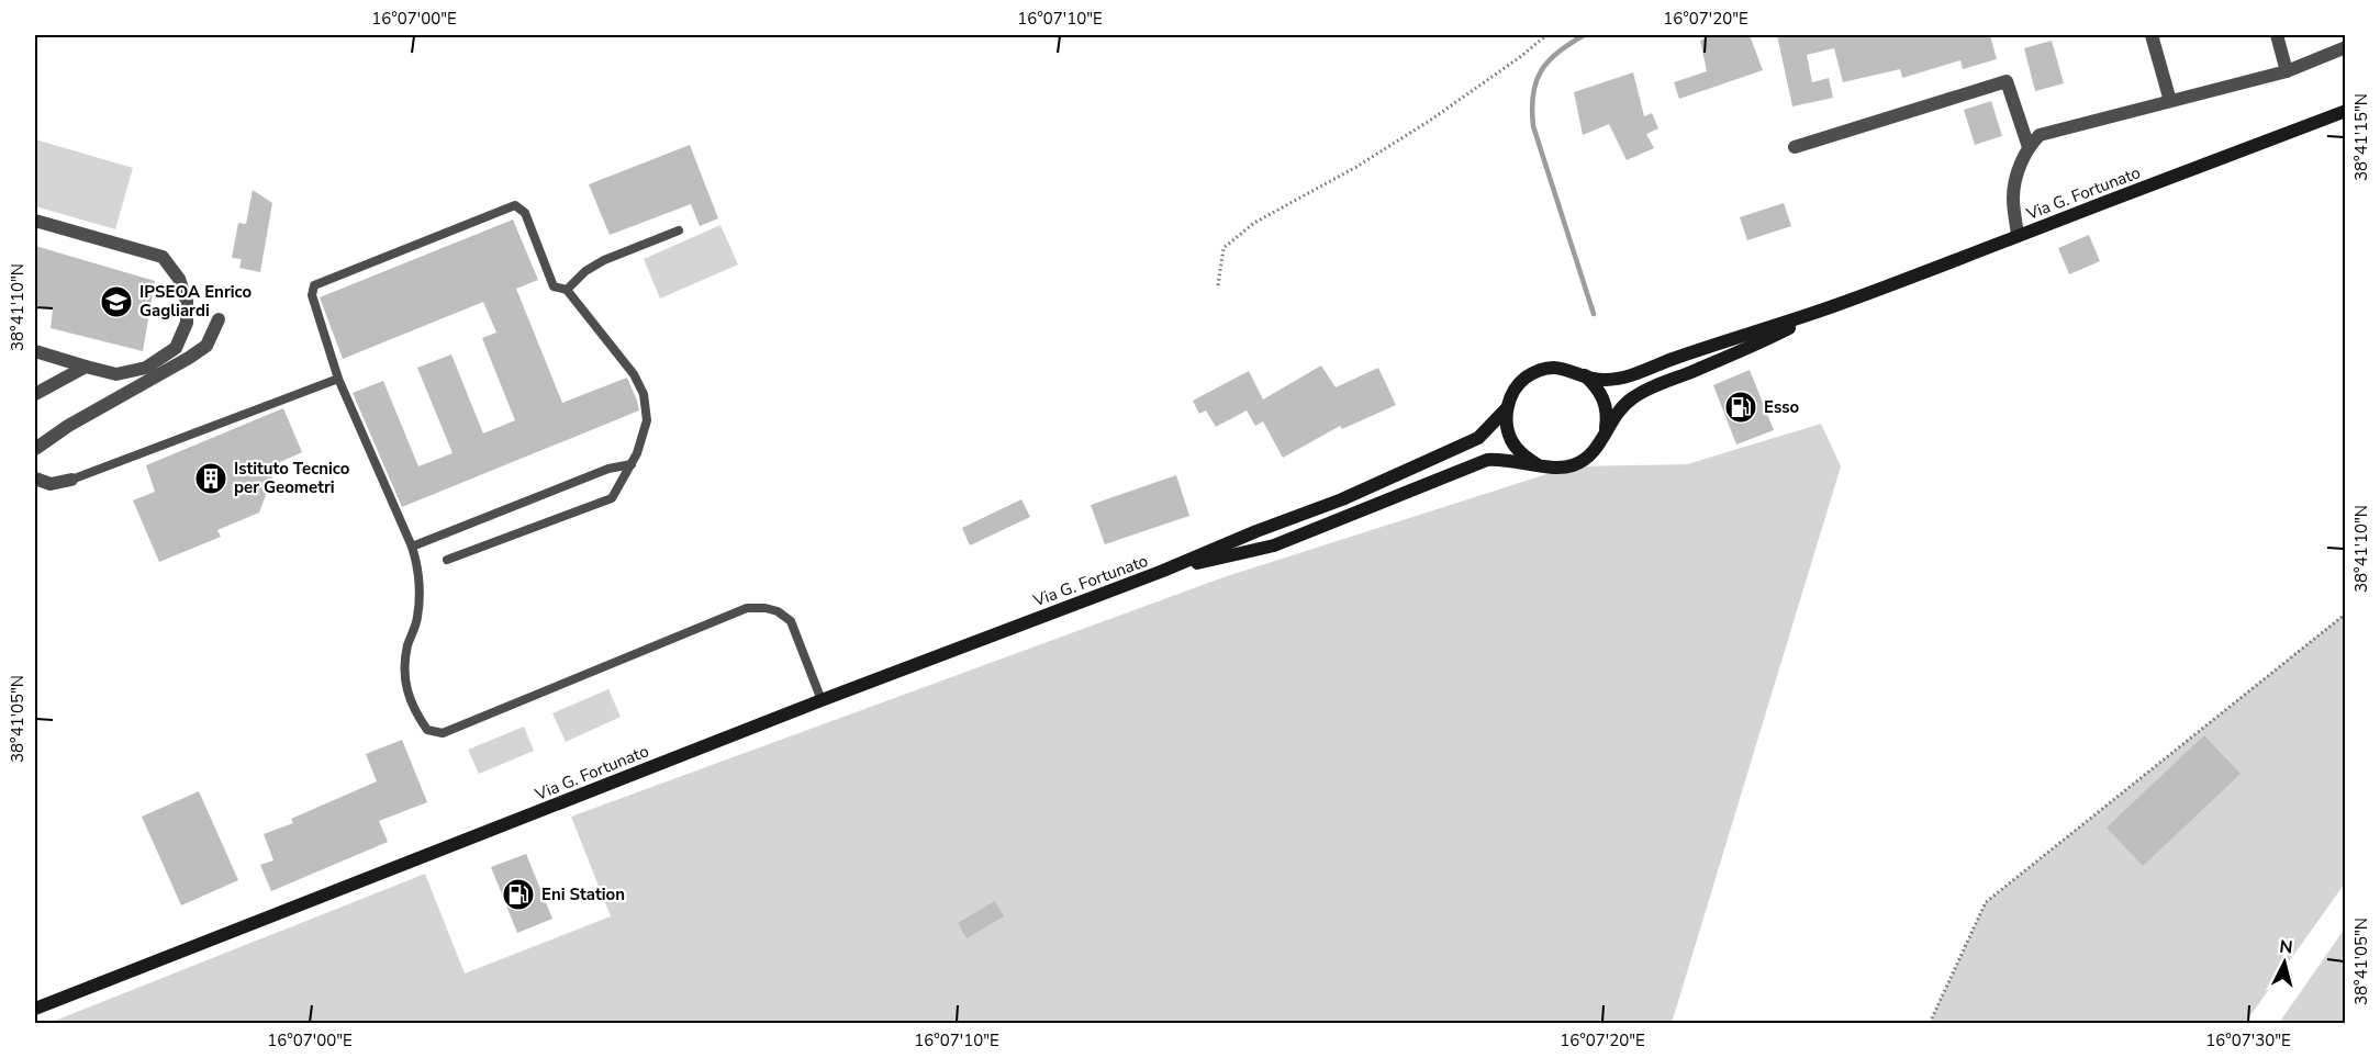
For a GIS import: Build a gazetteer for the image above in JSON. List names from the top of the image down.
{
  "streets": {
    "main road": ["Via G. Fortunato"]
  },
  "places": {
    "school or university": ["IPSEOA Enrico Gagliardi"],
    "fuel station": ["Esso", "Eni Station"],
    "building": ["Istituto Tecnico per Geometri"]
  },
  "north": "top",
  "coordinates": [
    "16°07'00\"E",
    "16°07'10\"E",
    "16°07'20\"E",
    "38°41'15\"N",
    "38°41'10\"N",
    "38°41'05\"N",
    "16°07'30\"E"
  ]
}
